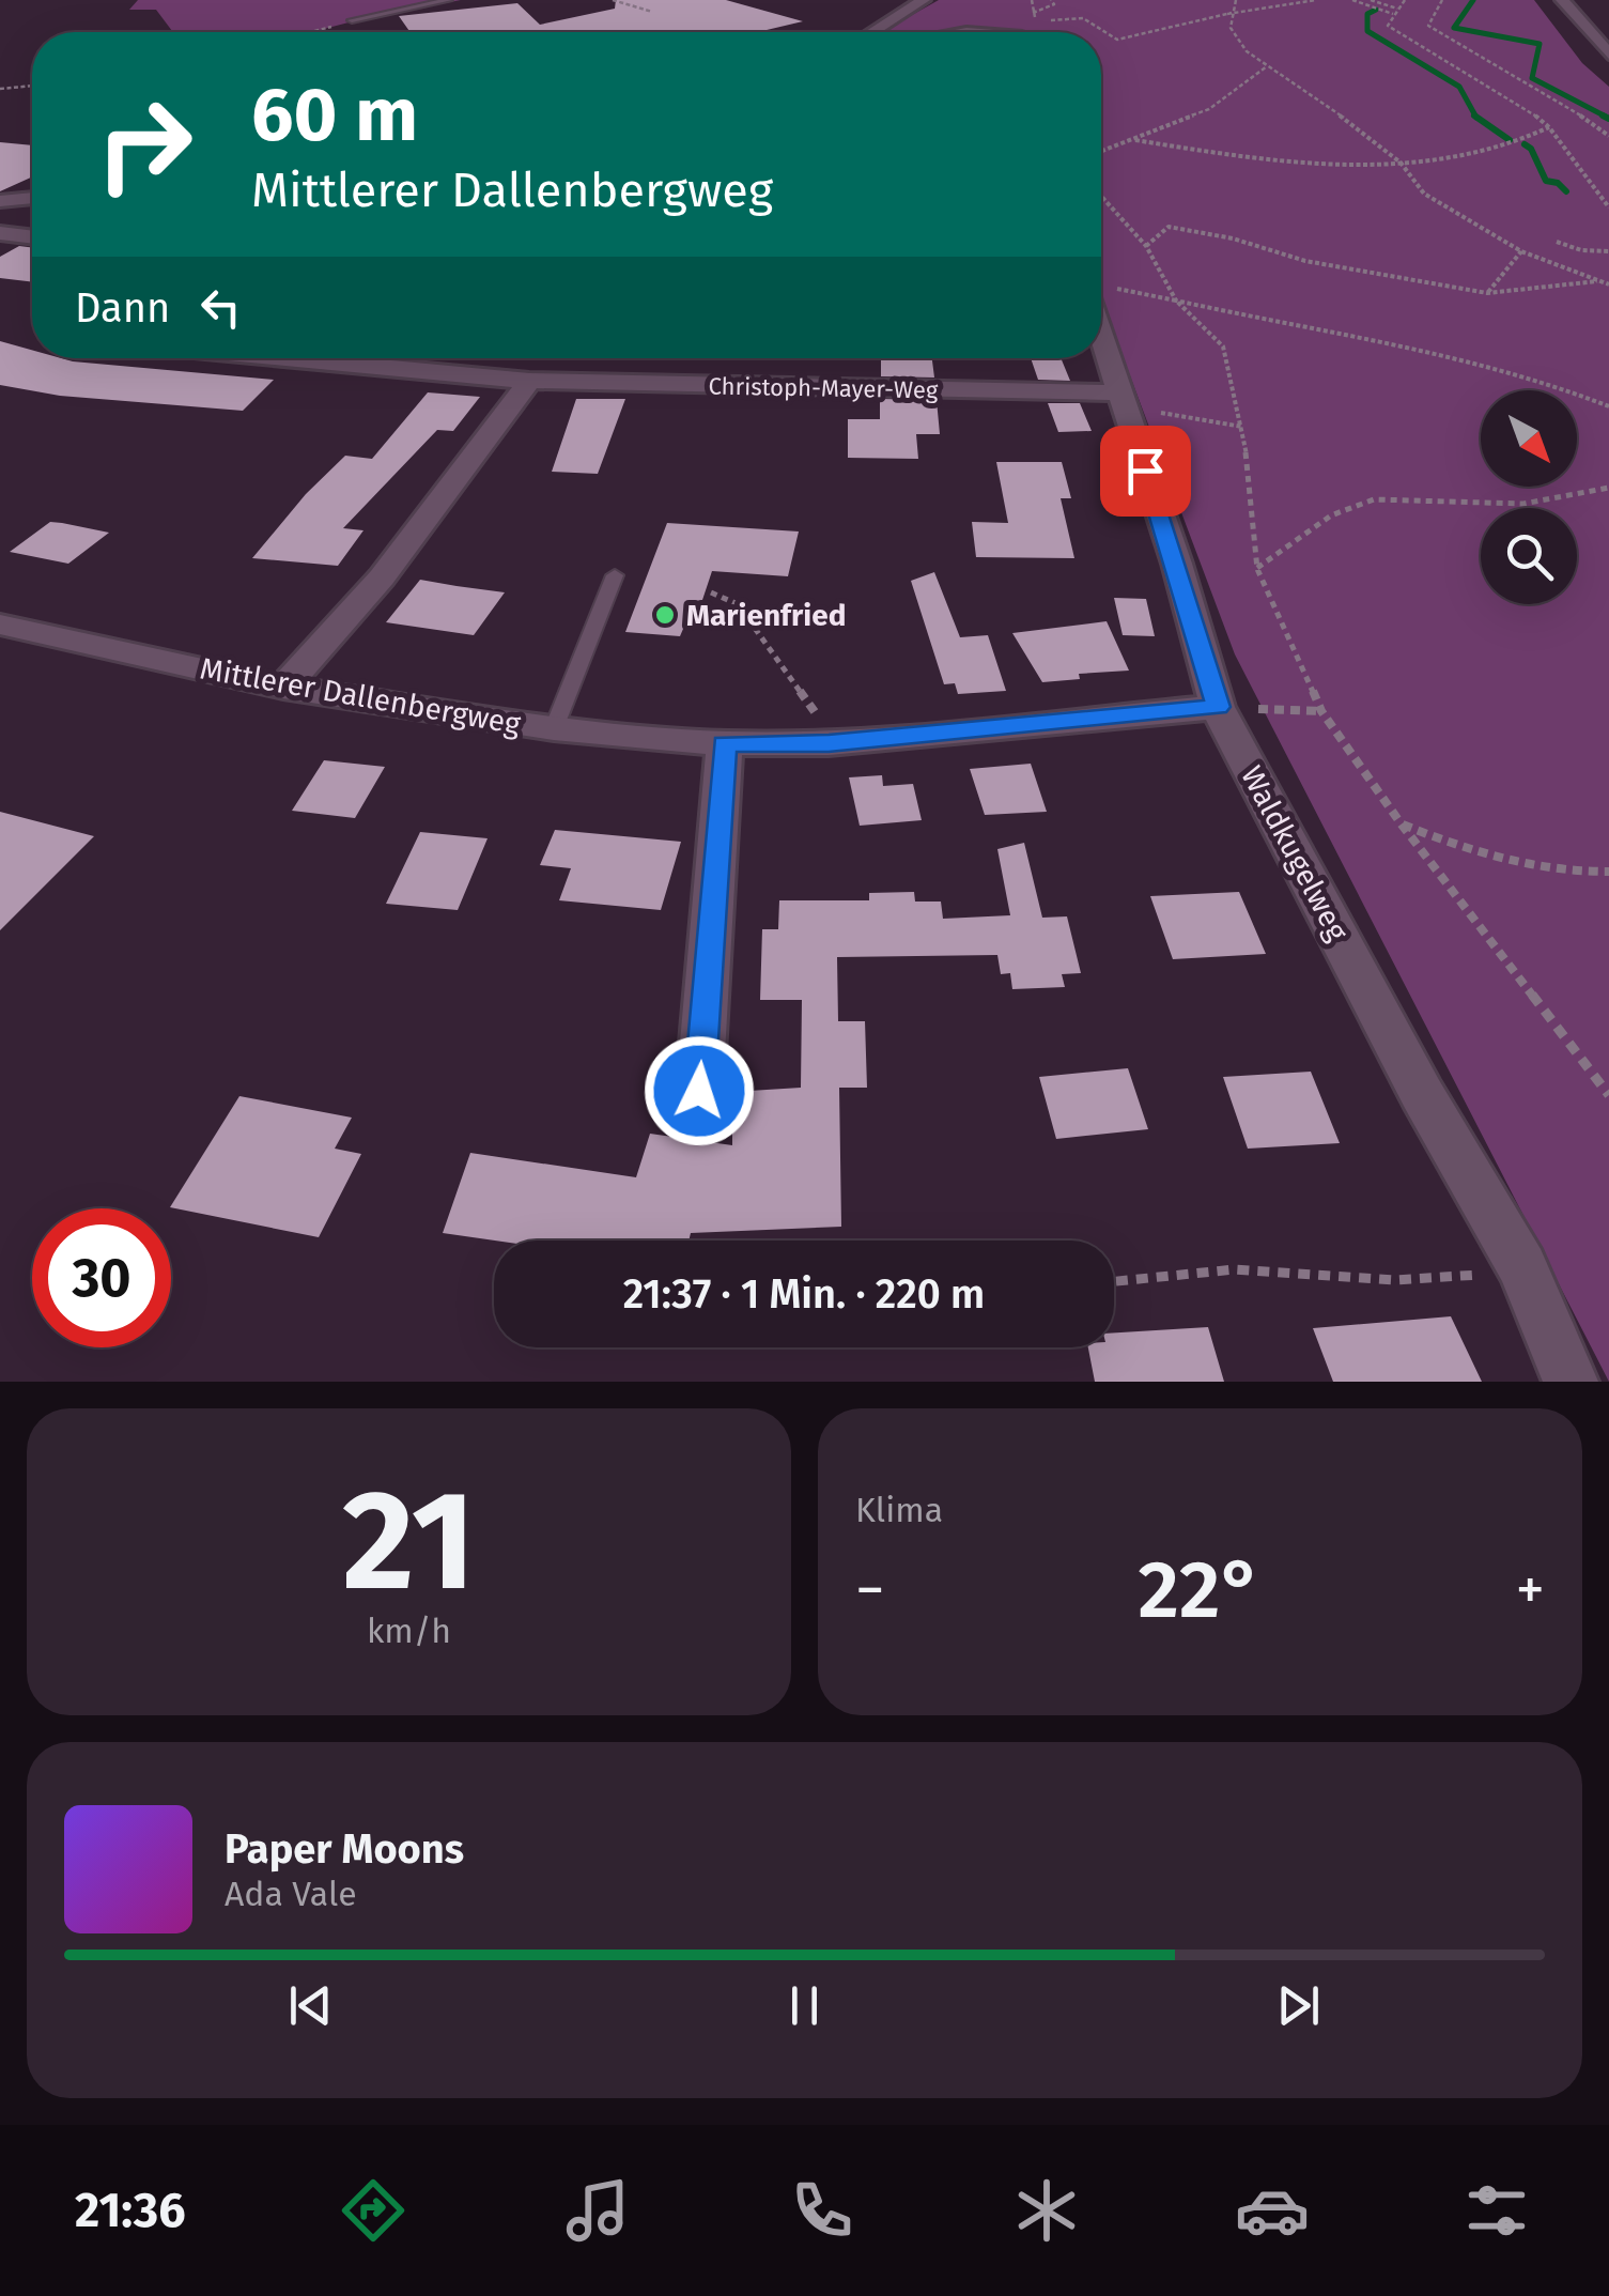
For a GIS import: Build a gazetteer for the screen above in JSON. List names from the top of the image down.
{
  "streets": {
    "street": ["Christoph-Mayer-Weg", "Mittlerer Dallenbergweg", "Waldkugelweg"]
  },
  "crossings": [
    ["Christoph-Mayer-Weg", "Waldkugelweg"],
    ["Mittlerer Dallenbergweg", "Waldkugelweg"]
  ],
  "places": ["Marienfried"],
  "north": "bottom right",
  "page": {
    "turn": ["60 m", "Mittlerer Dallenbergweg"],
    "then": "Dann",
    "limit": "30",
    "trip": "21:37 · 1 Min. · 220 m",
    "tile": [
      ["21", "km/h"],
      "Klima"
    ],
    "heat": ["−", "22°", "+"],
    "song": ["Paper Moons", "Ada Vale"],
    "tabs": "21:36"
  }
}
